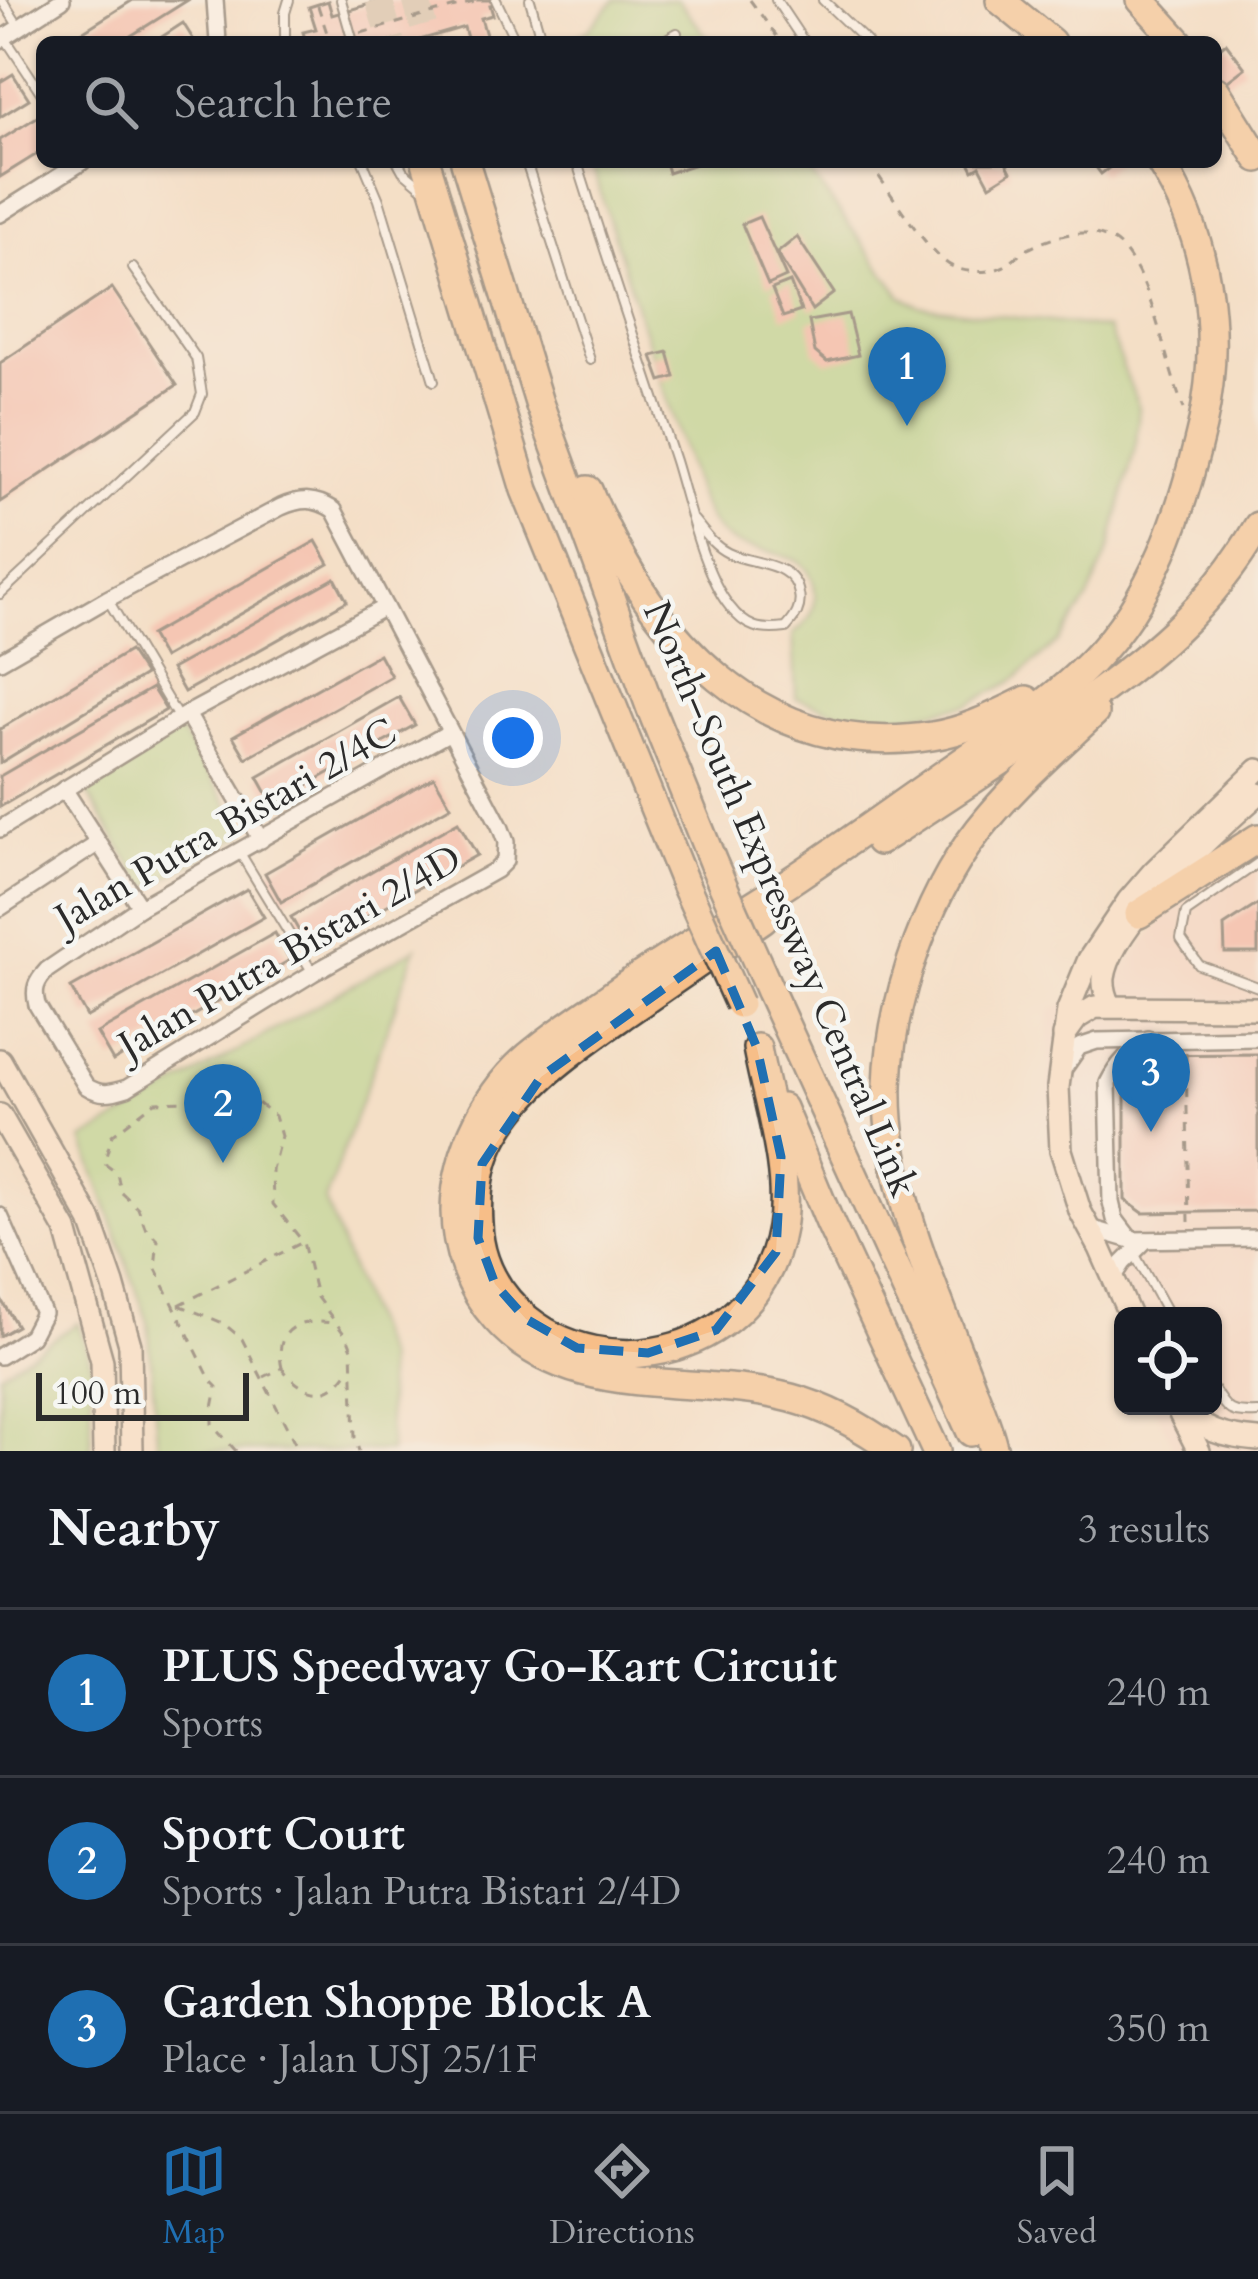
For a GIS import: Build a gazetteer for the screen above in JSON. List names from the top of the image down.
{
  "streets": {
    "highway": ["North–South Expressway Central Link"],
    "street": ["Jalan Putra Bistari 2/4C", "Jalan Putra Bistari 2/4D"]
  },
  "crossings": [
    ["Jalan Putra Bistari 2/4C", "Jalan Putra Bistari 2/4D"]
  ],
  "scale_bar": "100 m",
  "page": {
    "search": "Search here",
    "pins": ["1", "3", "2"],
    "scale": "100 m",
    "heading": ["Nearby", "3 results"],
    "list": [
      {
        "mark": "1",
        "name": "PLUS Speedway Go-Kart Circuit",
        "note": "Sports",
        "value": "240 m"
      },
      {
        "mark": "2",
        "name": "Sport Court",
        "note": "Sports · Jalan Putra Bistari 2/4D",
        "value": "240 m"
      },
      {
        "mark": "3",
        "name": "Garden Shoppe Block A",
        "note": "Place · Jalan USJ 25/1F",
        "value": "350 m"
      }
    ],
    "nav": ["Map", "Directions", "Saved"]
  }
}
